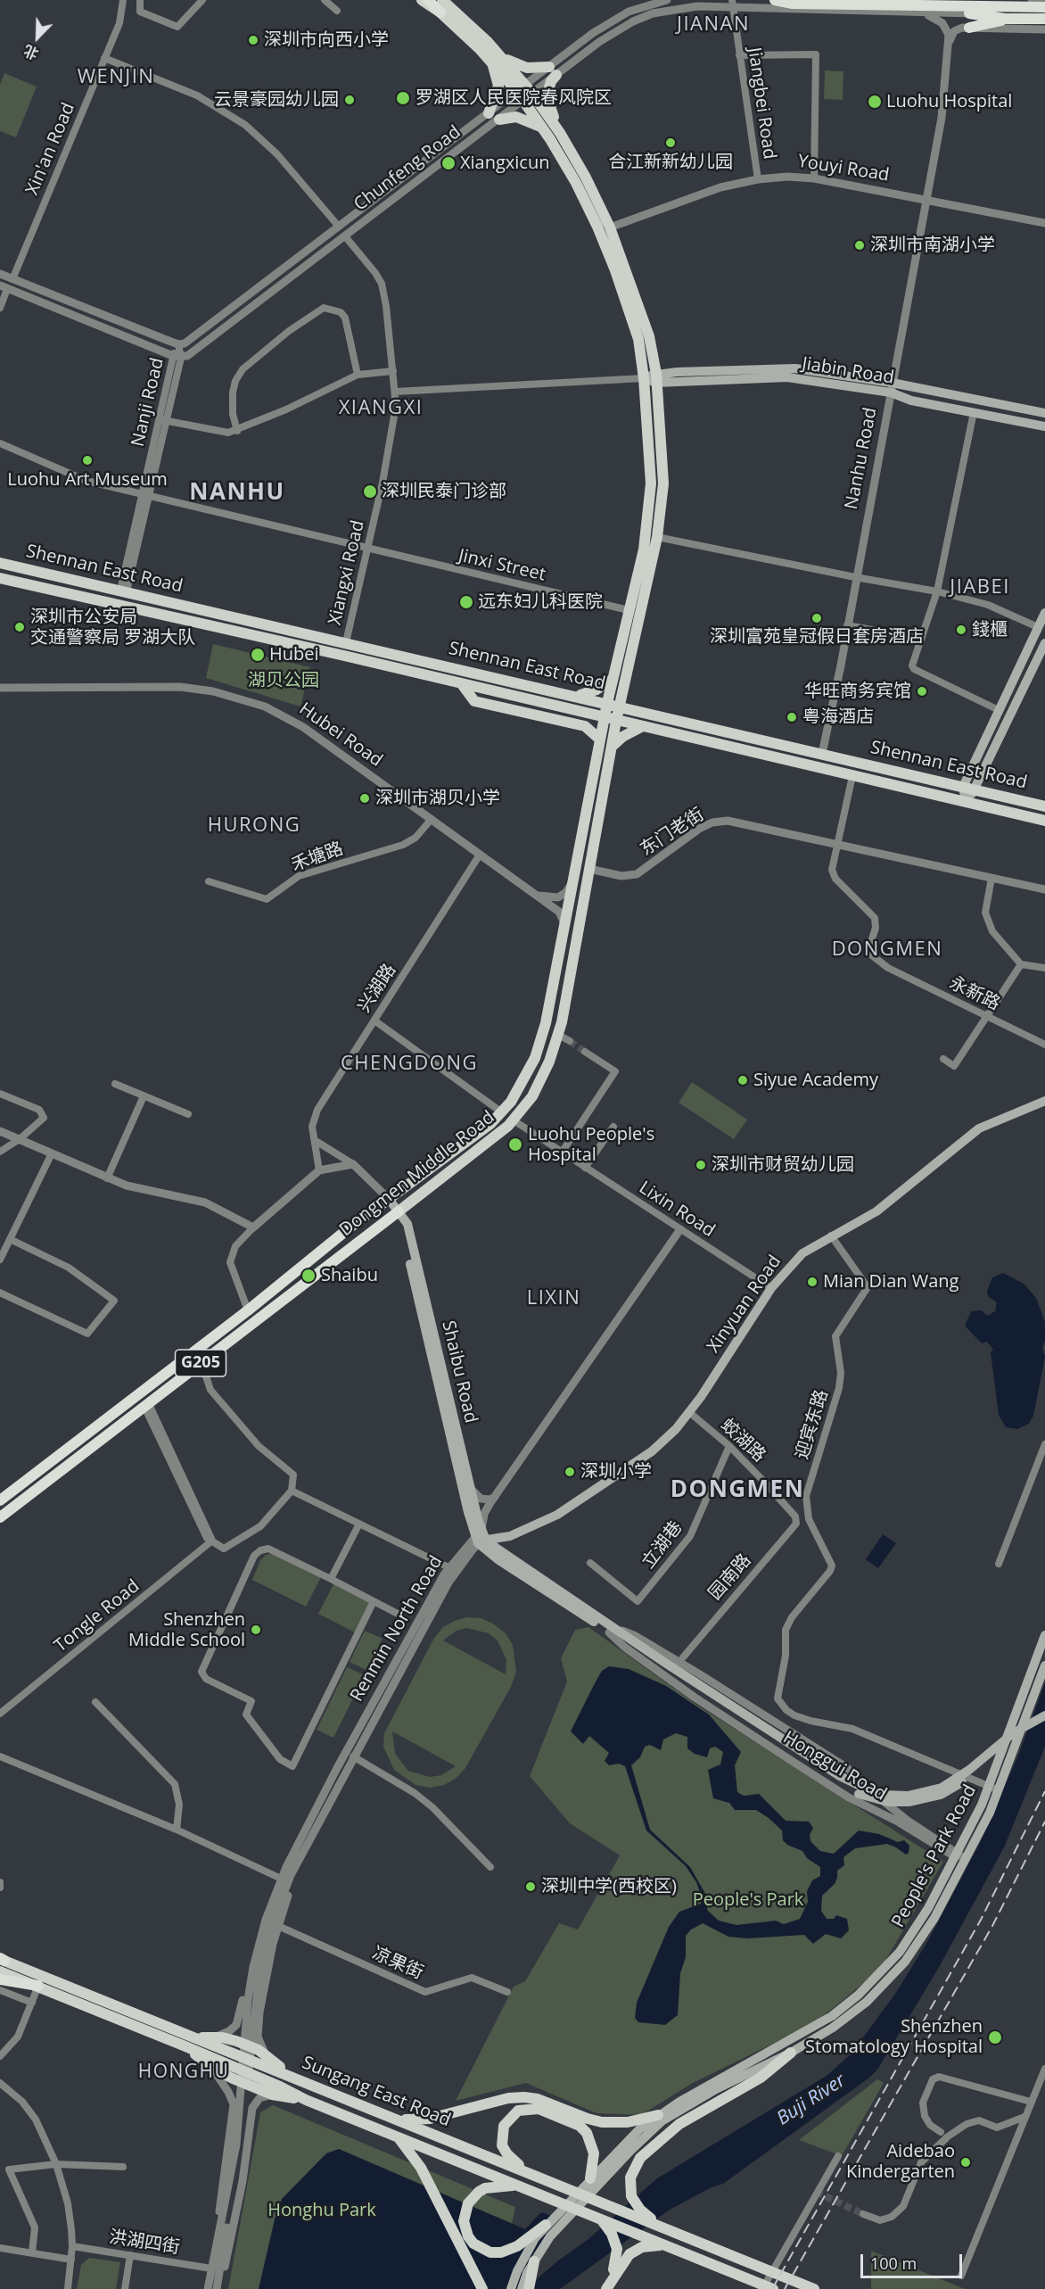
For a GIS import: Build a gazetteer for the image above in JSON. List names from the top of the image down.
{
  "streets": {
    "highway": ["Dongmen Middle Road", "G205"],
    "main road": [
      "Jiabin Road",
      "Shennan East Road",
      "Xinyuan Road",
      "Shaibu Road",
      "Honggui Road",
      "People's Park Road",
      "Sungang East Road"
    ],
    "street": [
      "Jiangbei Road",
      "Xin'an Road",
      "Chunfeng Road",
      "Youyi Road",
      "Nanji Road",
      "Nanhu Road",
      "Jinxi Street",
      "Xiangxi Road",
      "Hubei Road",
      "东门老街",
      "禾塘路",
      "兴湖路",
      "永新路",
      "Lixin Road",
      "迎宾东路",
      "蛟湖路",
      "立湖巷",
      "园南路",
      "Tongle Road",
      "Renmin North Road",
      "凉果街",
      "洪湖四街"
    ]
  },
  "crossings": [
    ["Jiangbei Road", "Chunfeng Road"],
    ["Jiangbei Road", "Youyi Road"],
    ["Chunfeng Road", "Nanji Road"],
    ["Chunfeng Road", "Xiangxi Road"],
    ["Chunfeng Road", "Dongmen Middle Road"],
    ["Youyi Road", "Nanhu Road"],
    ["Youyi Road", "Dongmen Middle Road"],
    ["Jiabin Road", "Nanhu Road"],
    ["Jiabin Road", "Xiangxi Road"],
    ["Jiabin Road", "Dongmen Middle Road"],
    ["Nanji Road", "Jinxi Street"],
    ["Nanji Road", "Shennan East Road"],
    ["Nanhu Road", "Shennan East Road"],
    ["Jinxi Street", "Xiangxi Road"],
    ["Jinxi Street", "Dongmen Middle Road"],
    ["Shennan East Road", "Xiangxi Road"],
    ["Shennan East Road", "永新路"],
    ["Shennan East Road", "Dongmen Middle Road"],
    ["Hubei Road", "禾塘路"],
    ["Hubei Road", "兴湖路"],
    ["Hubei Road", "Dongmen Middle Road"],
    ["东门老街", "永新路"],
    ["东门老街", "Dongmen Middle Road"],
    ["Dongmen Middle Road", "Lixin Road"],
    ["Dongmen Middle Road", "Shaibu Road"],
    ["Lixin Road", "Xinyuan Road"],
    ["Lixin Road", "Renmin North Road"],
    ["Xinyuan Road", "Shaibu Road"],
    ["Xinyuan Road", "迎宾东路"],
    ["Xinyuan Road", "蛟湖路"],
    ["Xinyuan Road", "Renmin North Road"],
    ["Xinyuan Road", "Honggui Road"],
    ["Shaibu Road", "Renmin North Road"],
    ["Shaibu Road", "Honggui Road"],
    ["迎宾东路", "People's Park Road"],
    ["蛟湖路", "立湖巷"],
    ["蛟湖路", "园南路"],
    ["Renmin North Road", "Honggui Road"],
    ["Honggui Road", "People's Park Road"]
  ],
  "districts": [
    "JIANAN",
    "WENJIN",
    "XIANGXI",
    "NANHU",
    "JIABEI",
    "HURONG",
    "DONGMEN",
    "CHENGDONG",
    "LIXIN",
    "DONGMEN",
    "HONGHU"
  ],
  "water": ["Buji River"],
  "parks": ["湖贝公园", "People's Park", "Honghu Park"],
  "places": [
    "深圳市向西小学",
    "罗湖区人民医院春风院区",
    "云景豪园幼儿园",
    "Luohu Hospital",
    "合江新新幼儿园",
    "Xiangxicun",
    "深圳市南湖小学",
    "Luohu Art Museum",
    "深圳民泰门诊部",
    "远东妇儿科医院",
    "深圳富苑皇冠假日套房酒店",
    "深圳市公安局 交通警察局 罗湖大队",
    "錢櫃",
    "Hubei",
    "华旺商务宾馆",
    "粤海酒店",
    "深圳市湖贝小学",
    "Siyue Academy",
    "Luohu People's Hospital",
    "深圳市财贸幼儿园",
    "Shaibu",
    "Mian Dian Wang",
    "深圳小学",
    "Shenzhen Middle School",
    "深圳中学(西校区)",
    "Shenzhen Stomatology Hospital",
    "Aidebao Kindergarten"
  ],
  "scale_bar": "100 m",
  "north": "bottom left"
}
